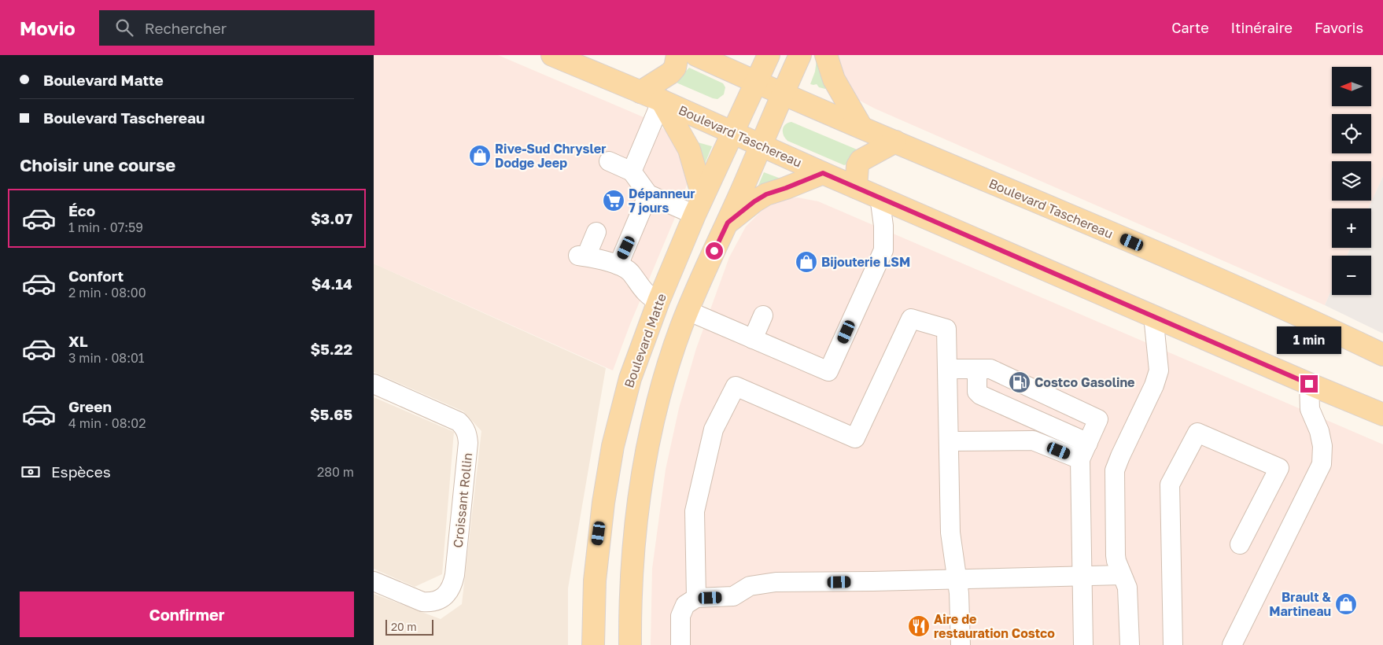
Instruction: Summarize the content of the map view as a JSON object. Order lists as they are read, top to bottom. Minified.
{"streets":{"main road":["Boulevard Taschereau","Boulevard Matte"],"street":["Croissant Rollin"]},"crossings":[["Boulevard Taschereau","Boulevard Matte"]],"places":{"shop":["Rive-Sud Chrysler Dodge Jeep","Bijouterie LSM","Brault & Martineau"],"supermarket":["Dépanneur 7 jours"],"fuel station":["Costco Gasoline"],"restaurant":["Aire de restauration Costco"]},"scale_bar":"20 m","north":"left","page":{"header":"Movio","search":"Rechercher","nav":["Carte","Itinéraire","Favoris"],"banner":["Boulevard Matte","Boulevard Taschereau"],"map_buttons":["+","−"],"heading":"Choisir une course","list":[{"name":"Éco","note":"1 min · 07:59","value":"$3.07"},{"name":"Confort","note":"2 min · 08:00","value":"$4.14"},{"name":"XL","note":"3 min · 08:01","value":"$5.22"},{"name":"Green","note":"4 min · 08:02","value":"$5.65"}],"bubble":"1 min","pay":["Espèces","280 m"],"buttons":"Confirmer","scale":"20 m"}}
